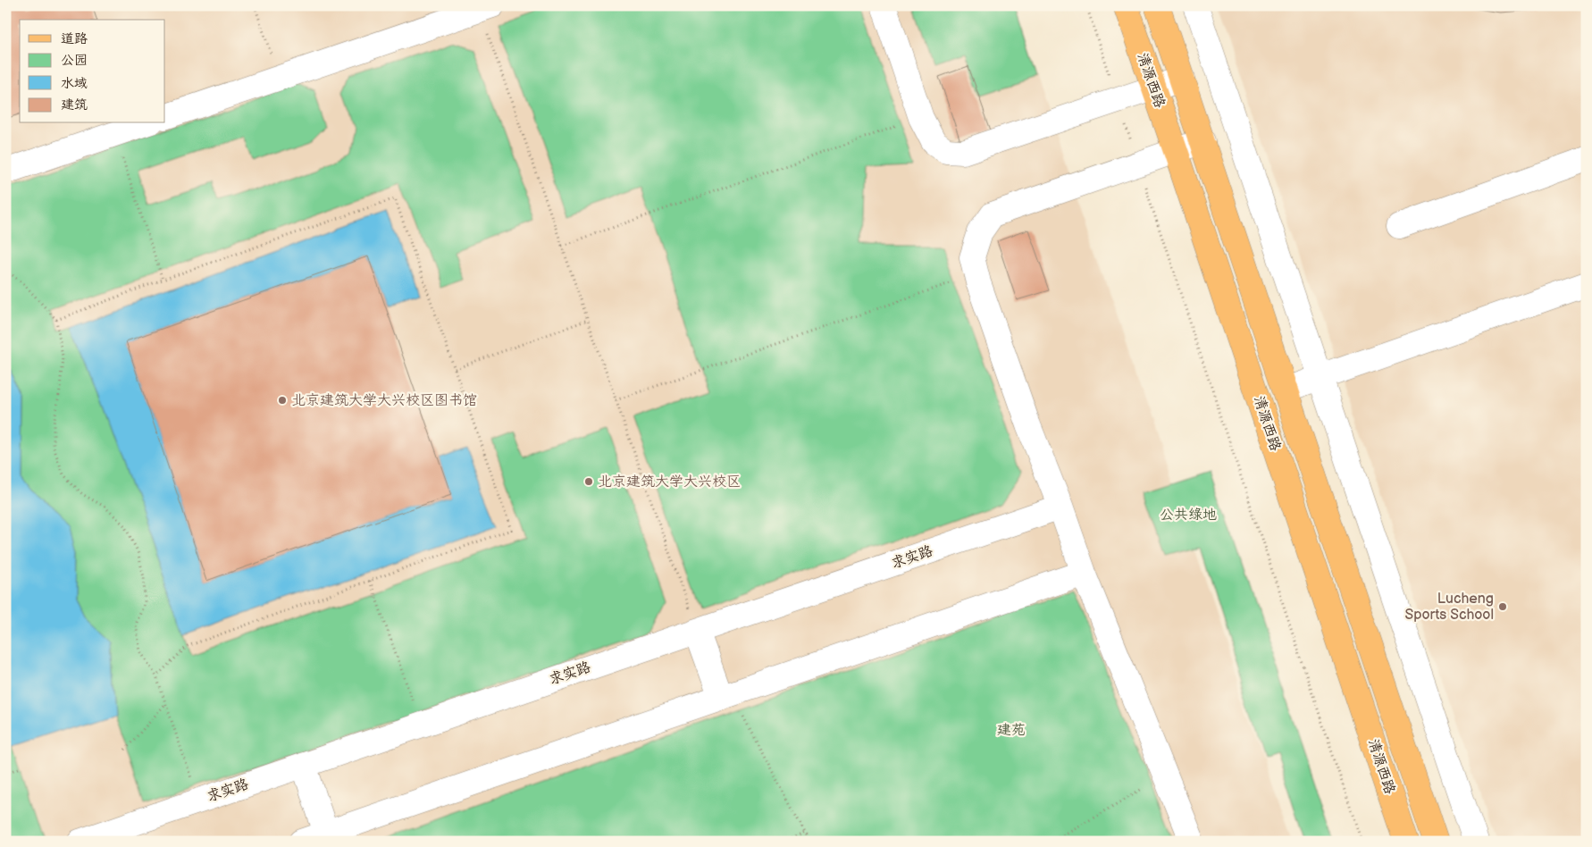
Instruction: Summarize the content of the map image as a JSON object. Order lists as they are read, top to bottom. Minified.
{"streets":{"main road":["清源西路"],"street":["求实路"]},"parks":["公共绿地","建苑"],"places":["北京建筑大学大兴校区图书馆","北京建筑大学大兴校区","Lucheng Sports School"],"legend":["道路","公园","水域","建筑"]}
